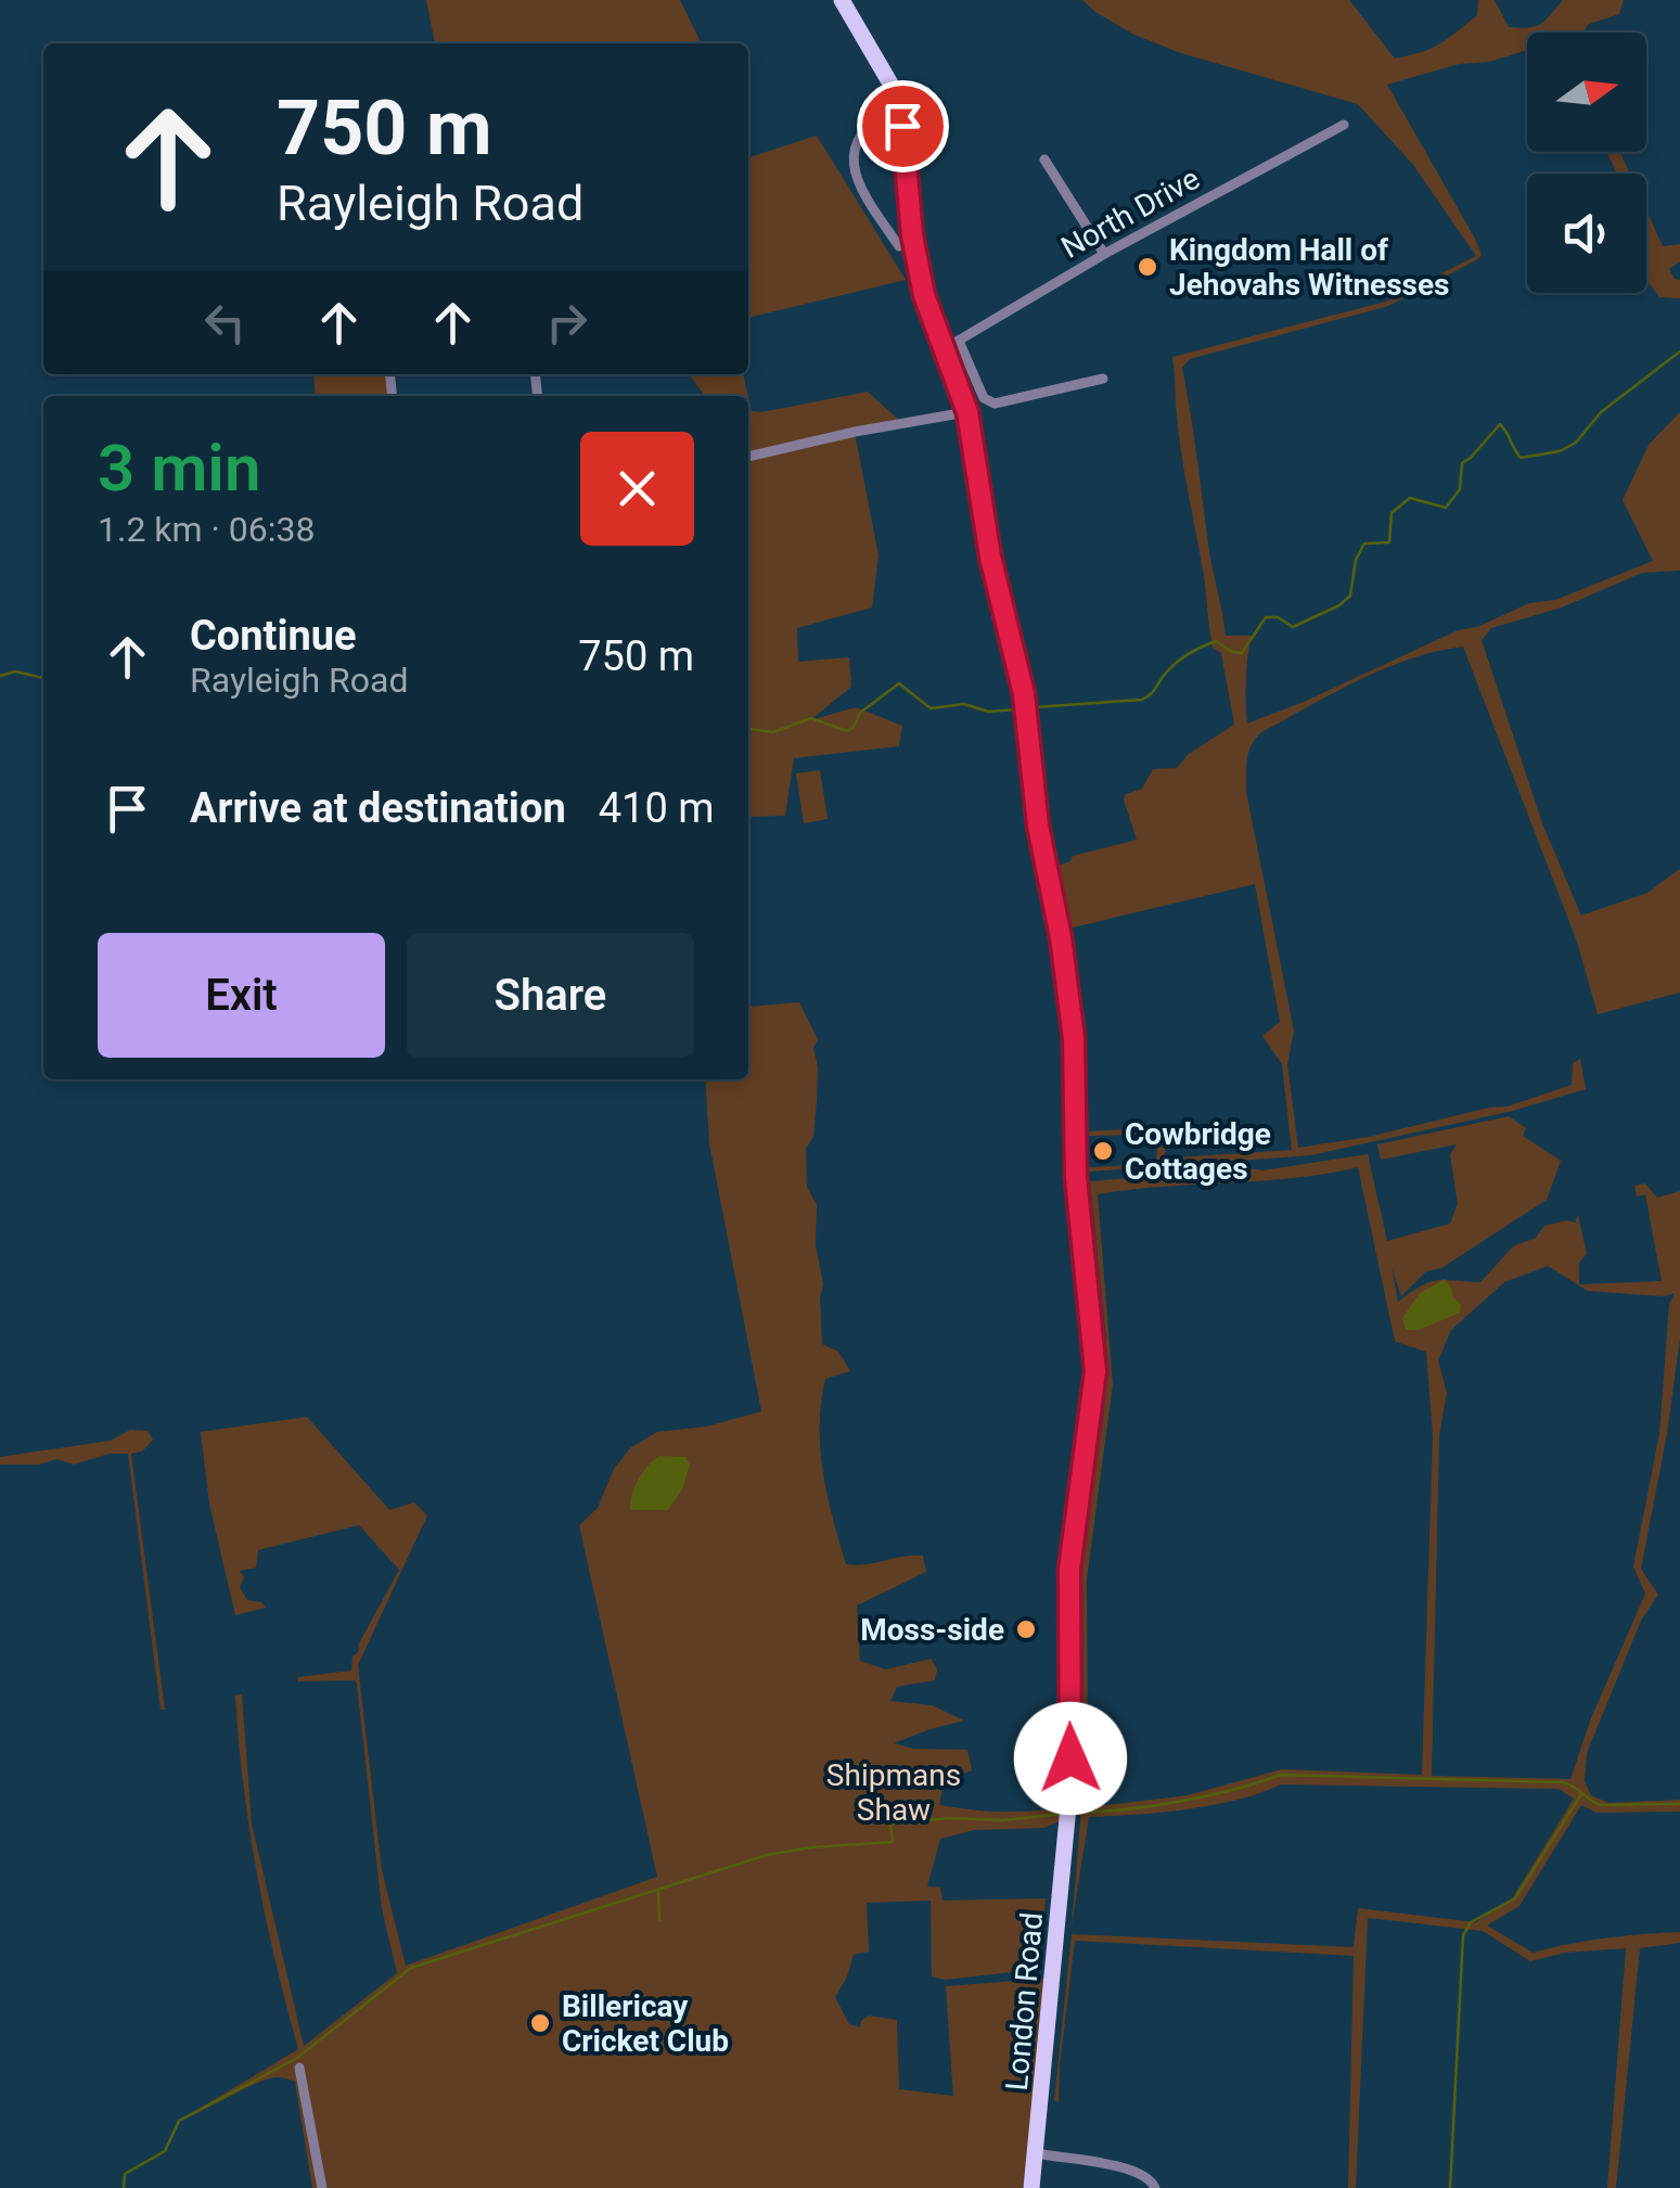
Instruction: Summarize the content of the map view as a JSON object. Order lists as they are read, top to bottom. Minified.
{"streets":{"main road":["London Road"],"street":["North Drive"]},"crossings":[["North Drive","London Road"]],"parks":["Shipmans Shaw"],"places":["Kingdom Hall of Jehovahs Witnesses","Cowbridge Cottages","Moss-side","Billericay Cricket Club"],"north":"right","page":{"turn":["750 m","Rayleigh Road"],"heading":["3 min","1.2 km · 06:38"],"list":[{"name":"Continue","note":"Rayleigh Road","value":"750 m"},{"name":"Arrive at destination","value":"410 m"}],"buttons":["Exit","Share"]}}
